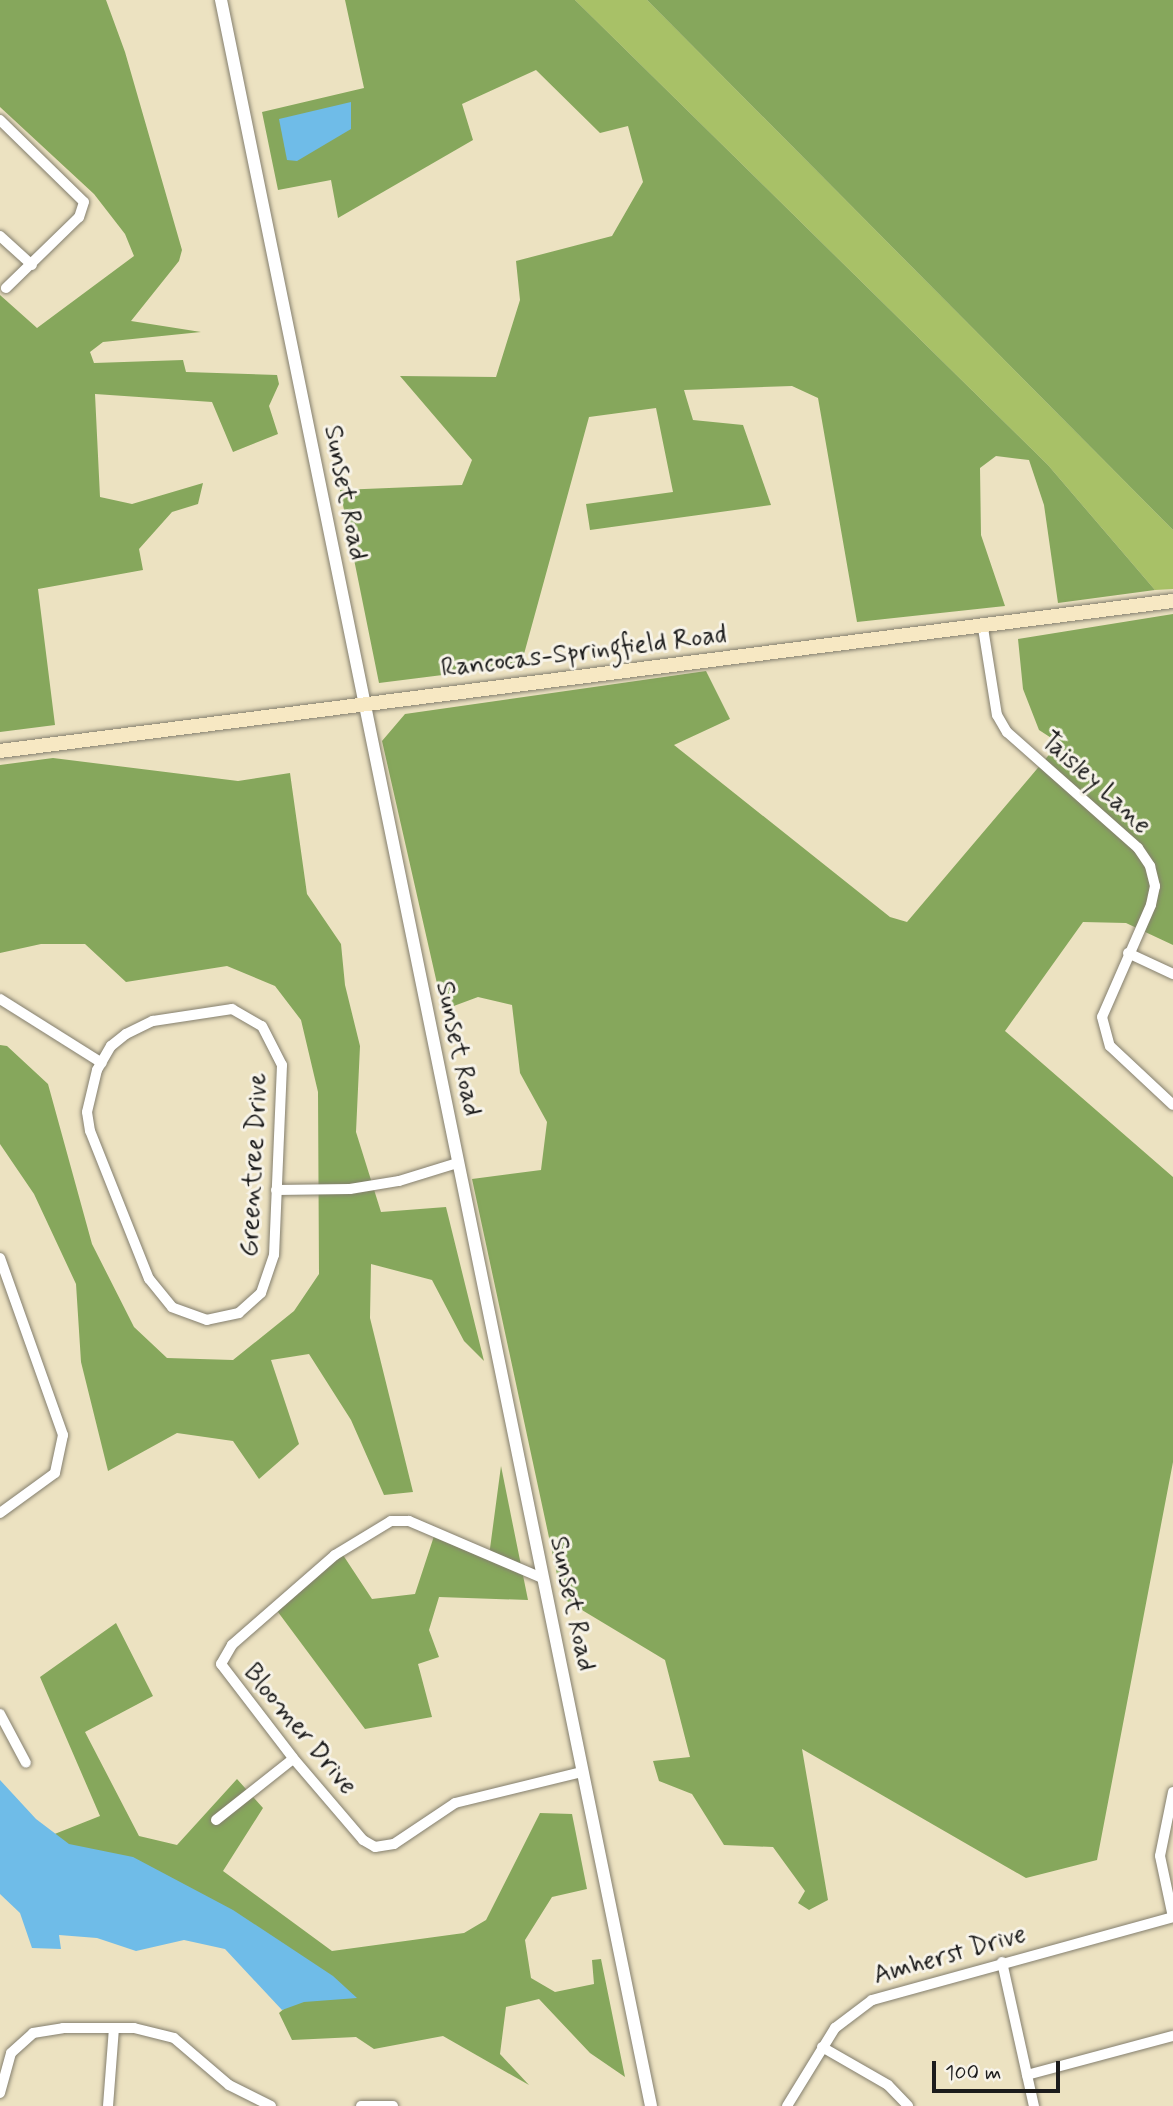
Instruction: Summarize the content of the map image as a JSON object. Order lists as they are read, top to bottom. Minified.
{"streets":{"main road":["Rancocas-Springfield Road"],"street":["Sunset Road","Taisley Lane","Greentree Drive","Bloomer Drive","Amherst Drive"]},"crossings":[["Sunset Road","Rancocas-Springfield Road"],["Sunset Road","Bloomer Drive"],["Rancocas-Springfield Road","Taisley Lane"]],"scale_bar":"100 m"}
